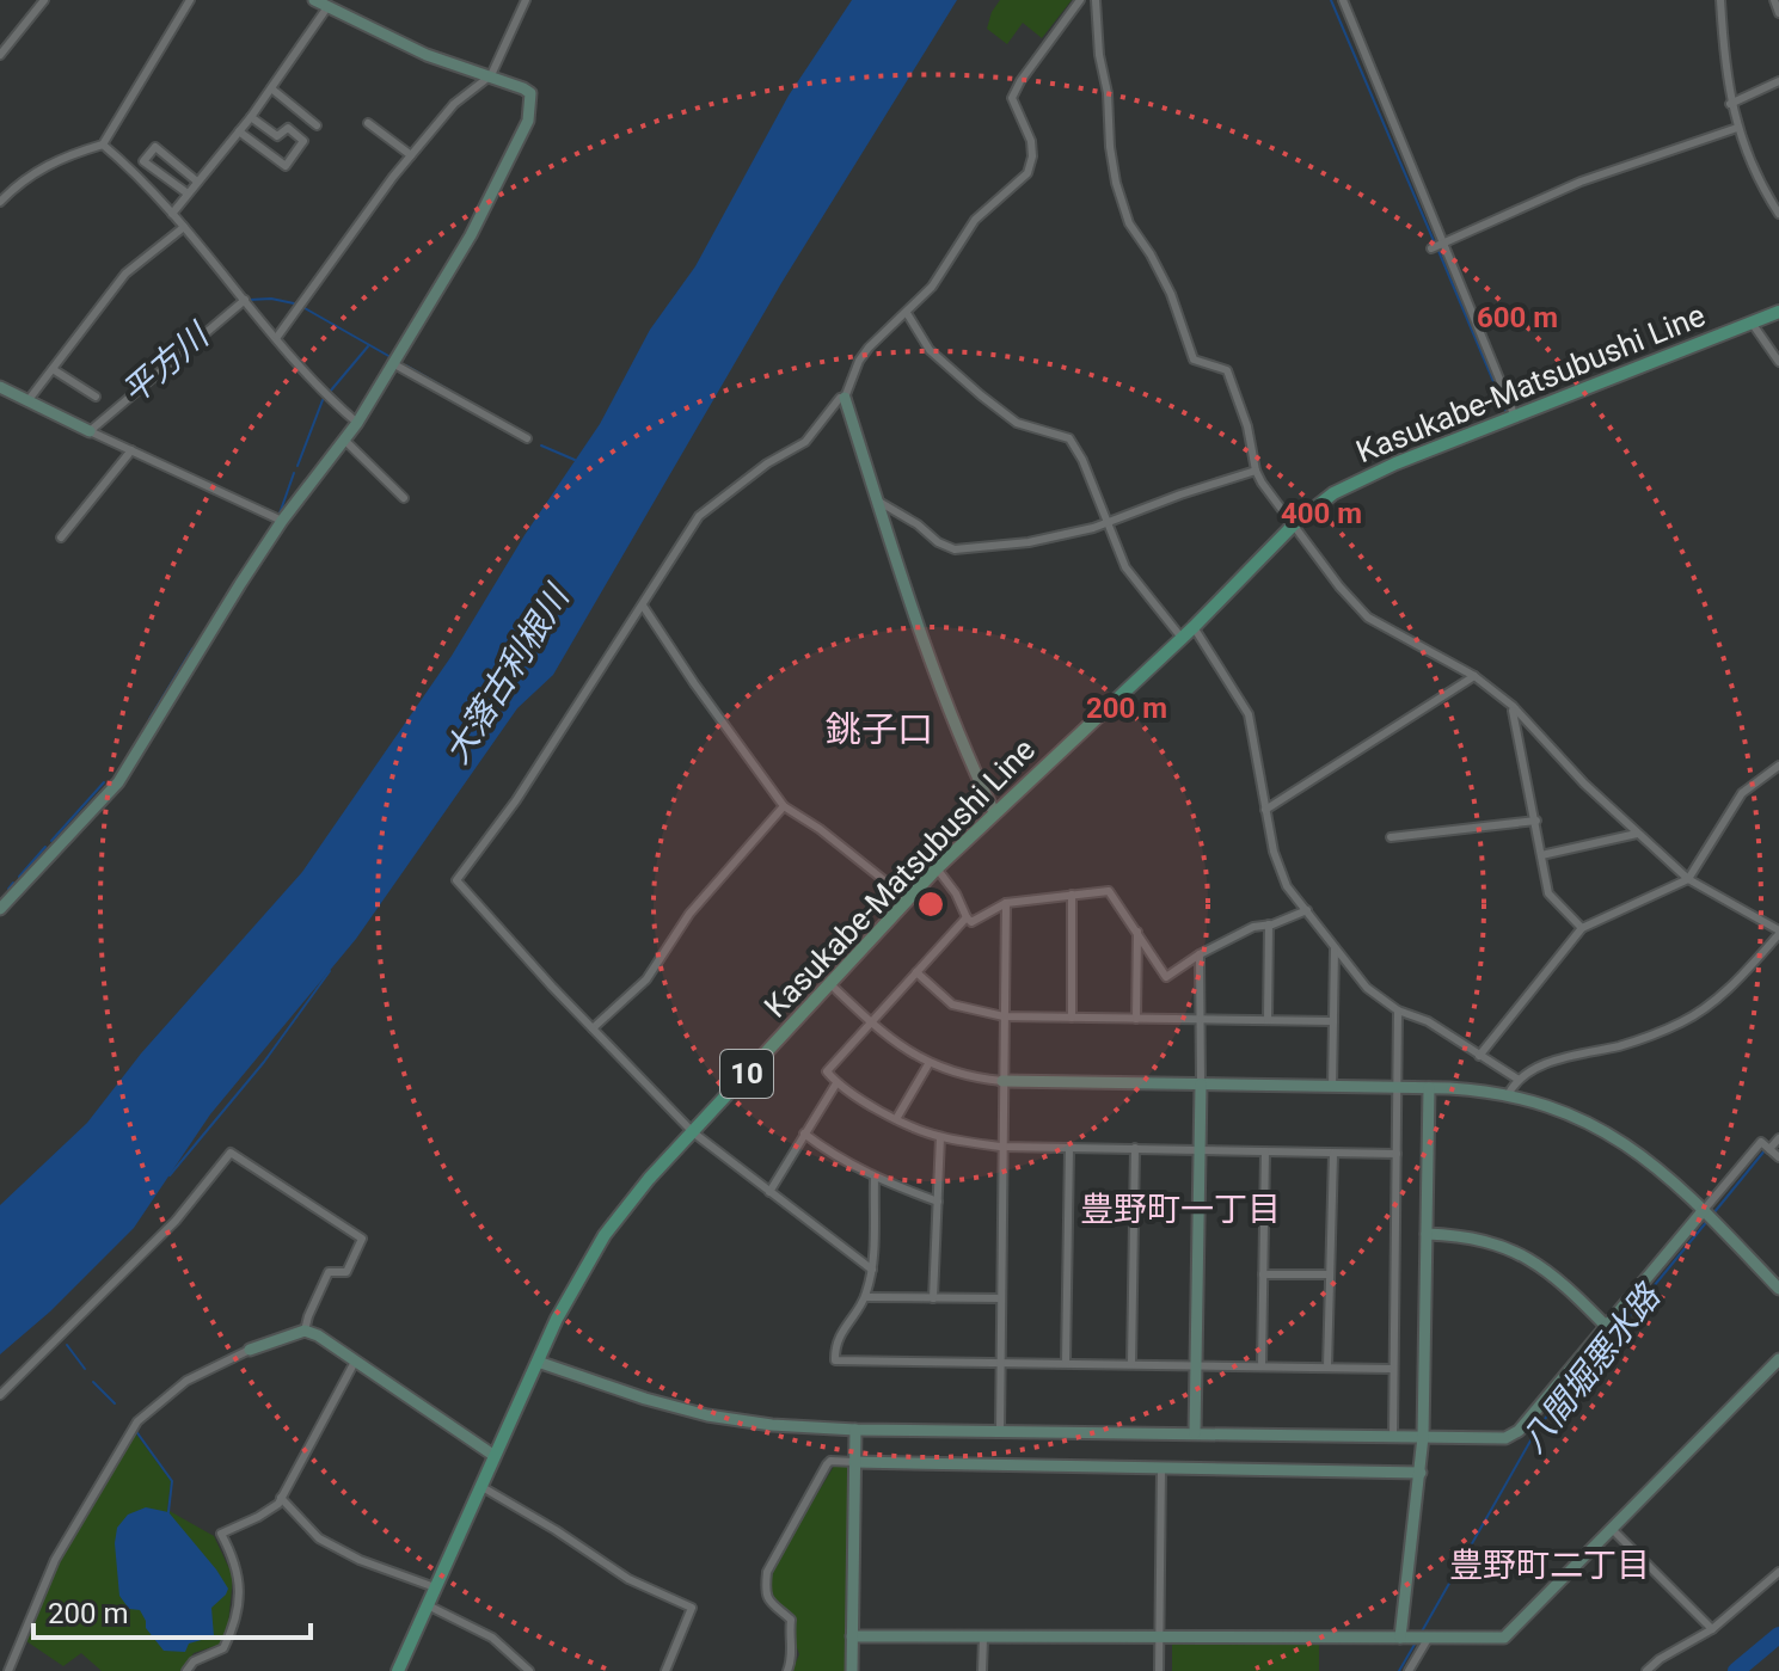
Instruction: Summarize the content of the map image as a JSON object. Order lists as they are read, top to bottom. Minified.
{"streets":{"main road":["Kasukabe-Matsubushi Line","10"]},"districts":["銚子口","豊野町一丁目","豊野町二丁目"],"water":["平方川","大落古利根川","八間堀悪水路"],"scale_bar":"200 m","rings":["600 m","400 m","200 m"]}
